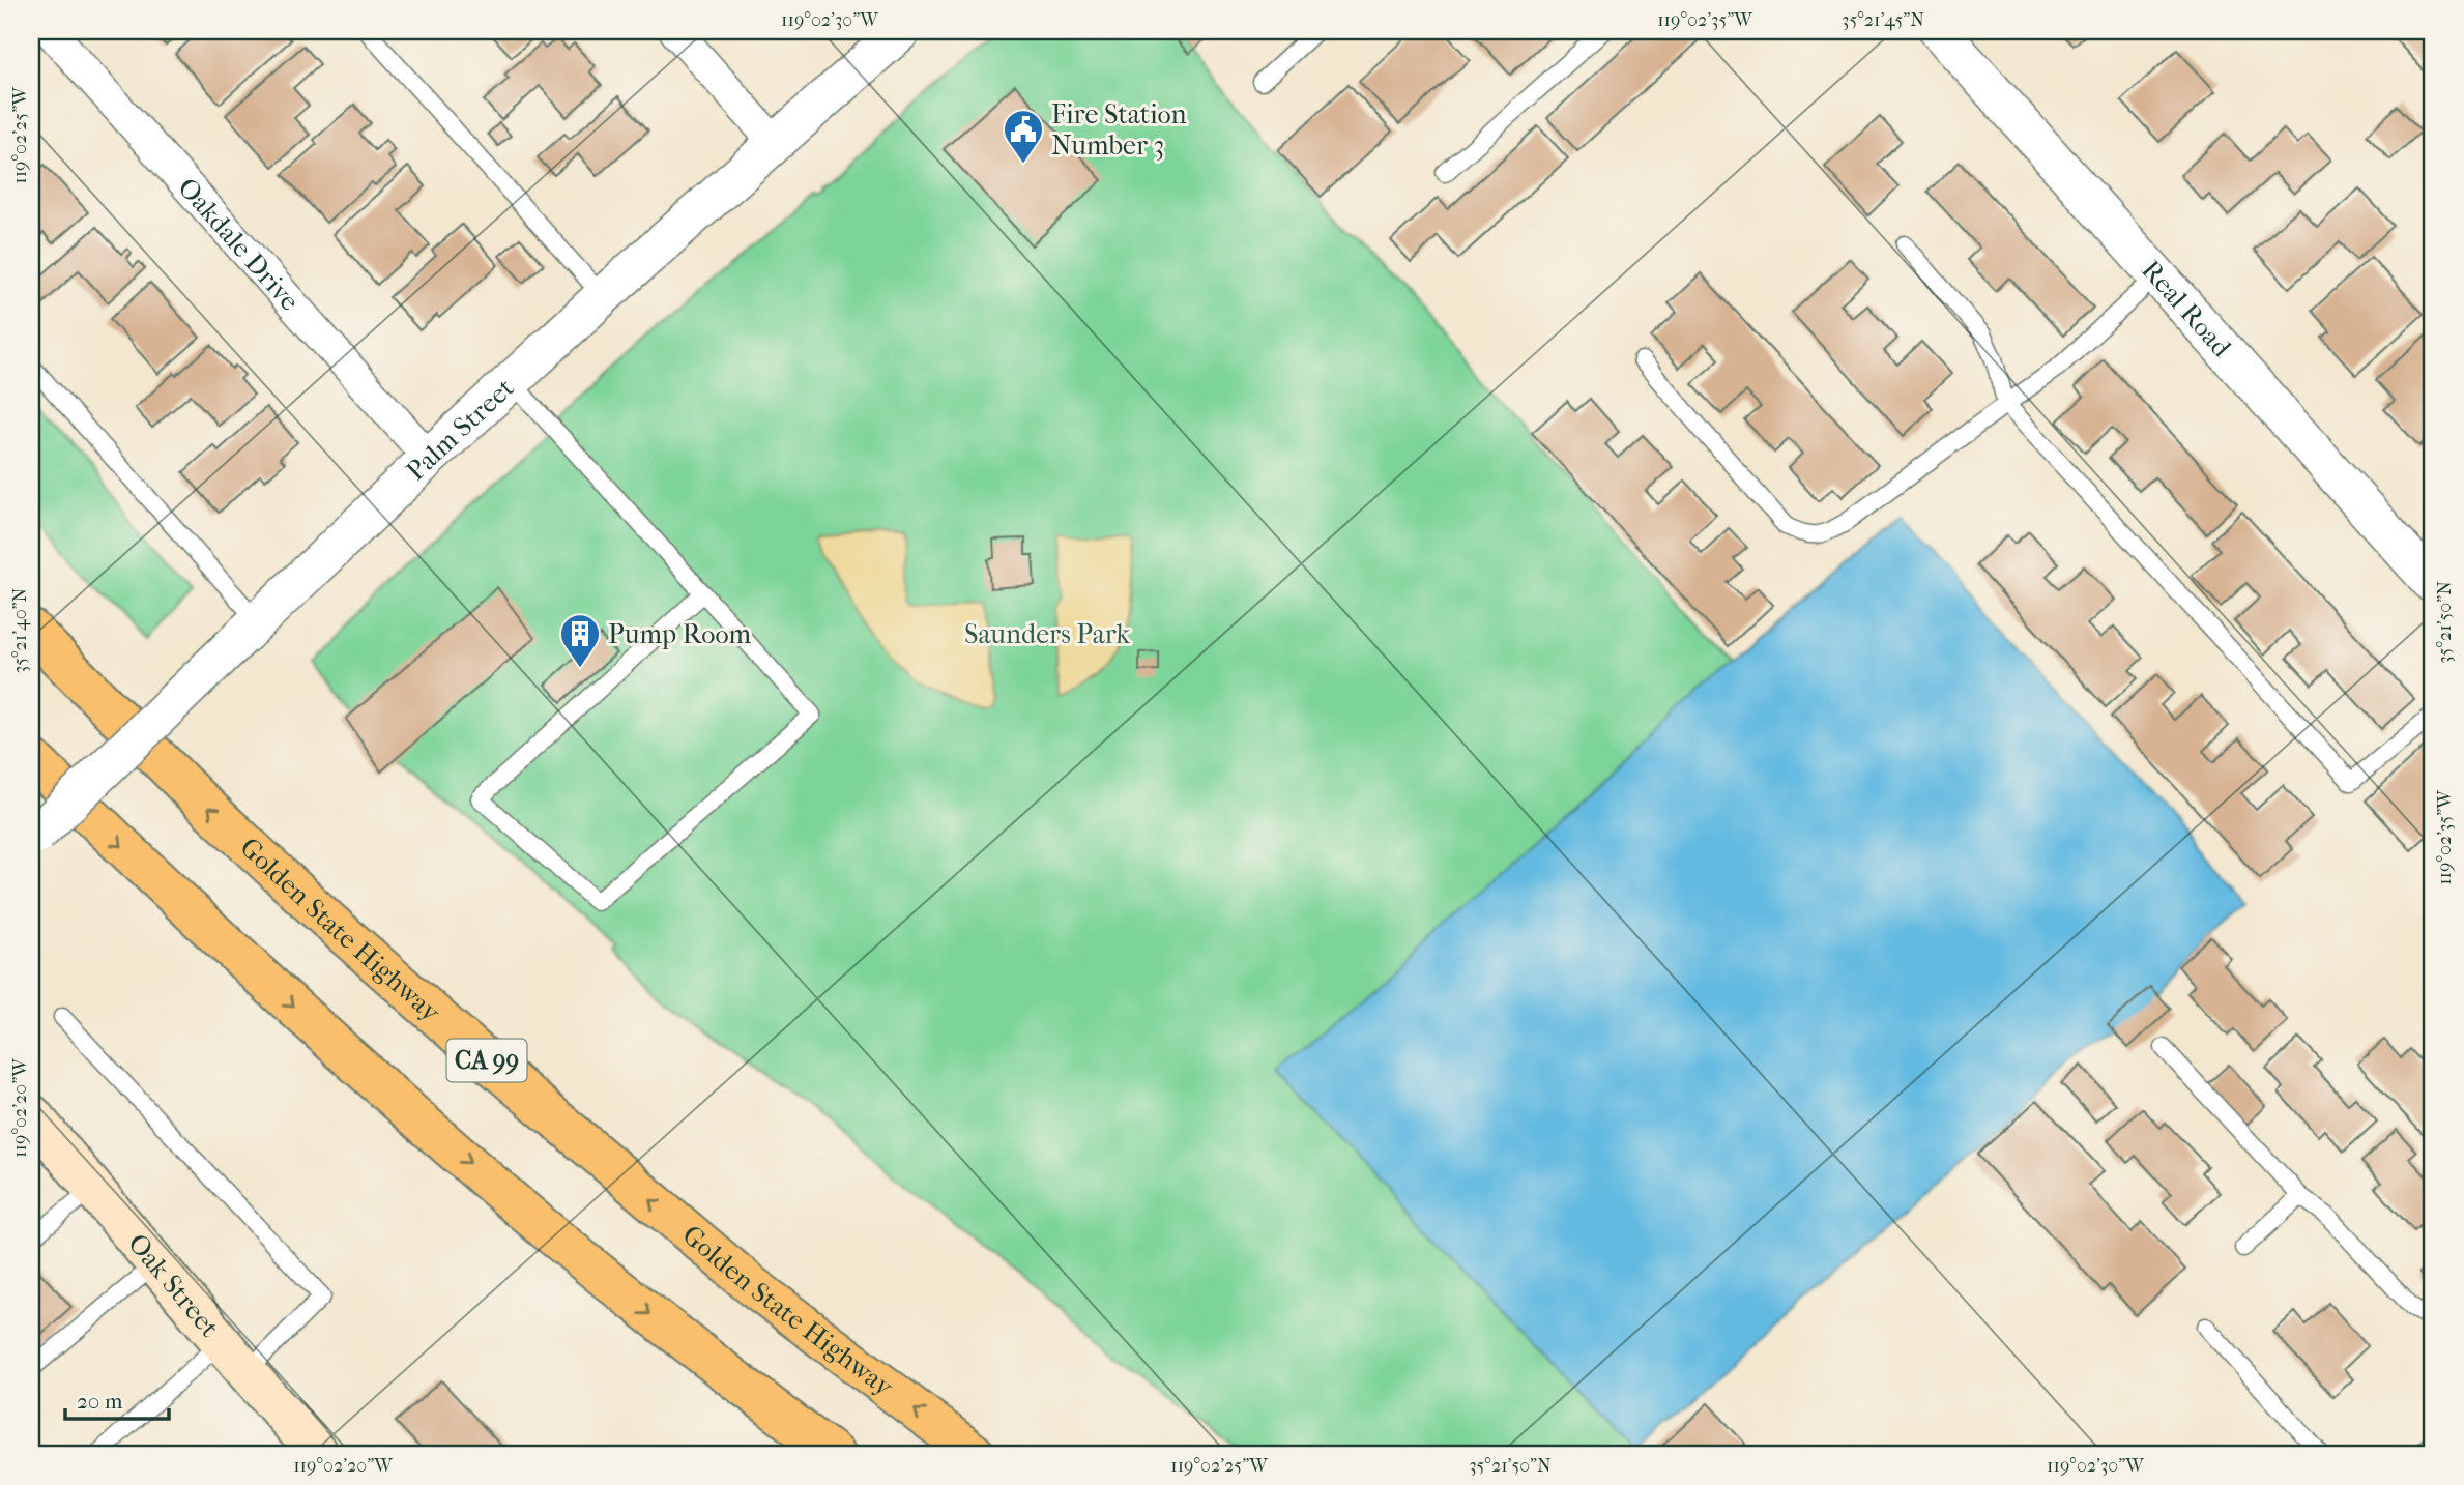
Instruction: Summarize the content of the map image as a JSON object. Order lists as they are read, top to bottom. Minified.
{"streets":{"highway":["Golden State Highway","CA 99"],"main road":["Oak Street"],"street":["Oakdale Drive","Real Road","Palm Street"]},"crossings":[["Oakdale Drive","Palm Street"]],"parks":["Saunders Park"],"places":{"public building":["Fire Station Number 3"],"building":["Pump Room"]},"scale_bar":"20 m","coordinates":["119°02'30\"W","119°02'35\"W","35°21'45\"N","119°02'25\"W","35°21'50\"N","35°21'40\"N","119°02'20\"W"]}
